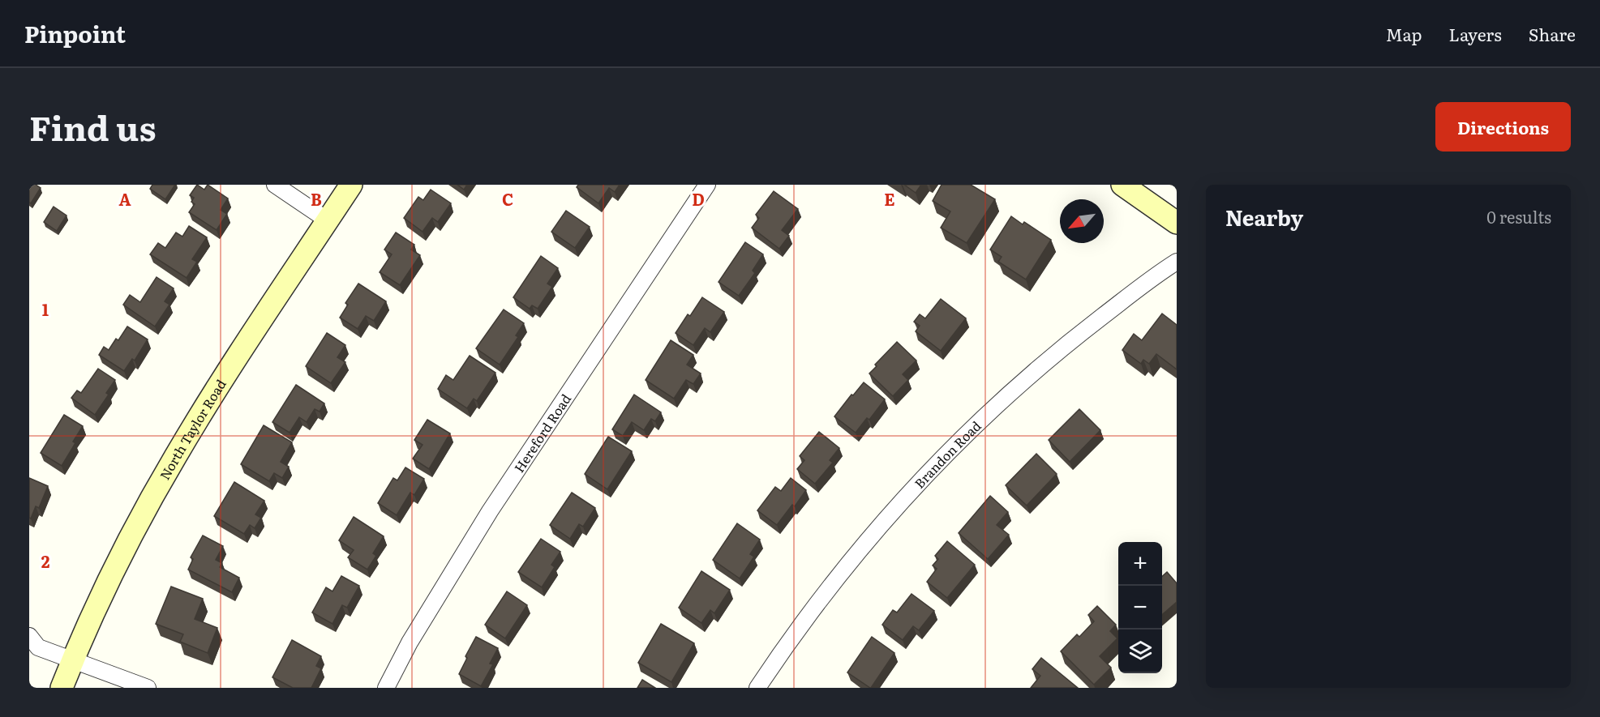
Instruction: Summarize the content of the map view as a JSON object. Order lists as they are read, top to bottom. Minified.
{"streets":{"street":["North Taylor Road","Hereford Road","Brandon Road"]},"north":"bottom left","page":{"header":"Pinpoint","nav":["Map","Layers","Share"],"title":"Find us","buttons":"Directions","heading":["Nearby","0 results"],"map_buttons":["+","−"]},"grid":{"columns":["A","B","C","D","E"],"rows":["1","2"]}}
